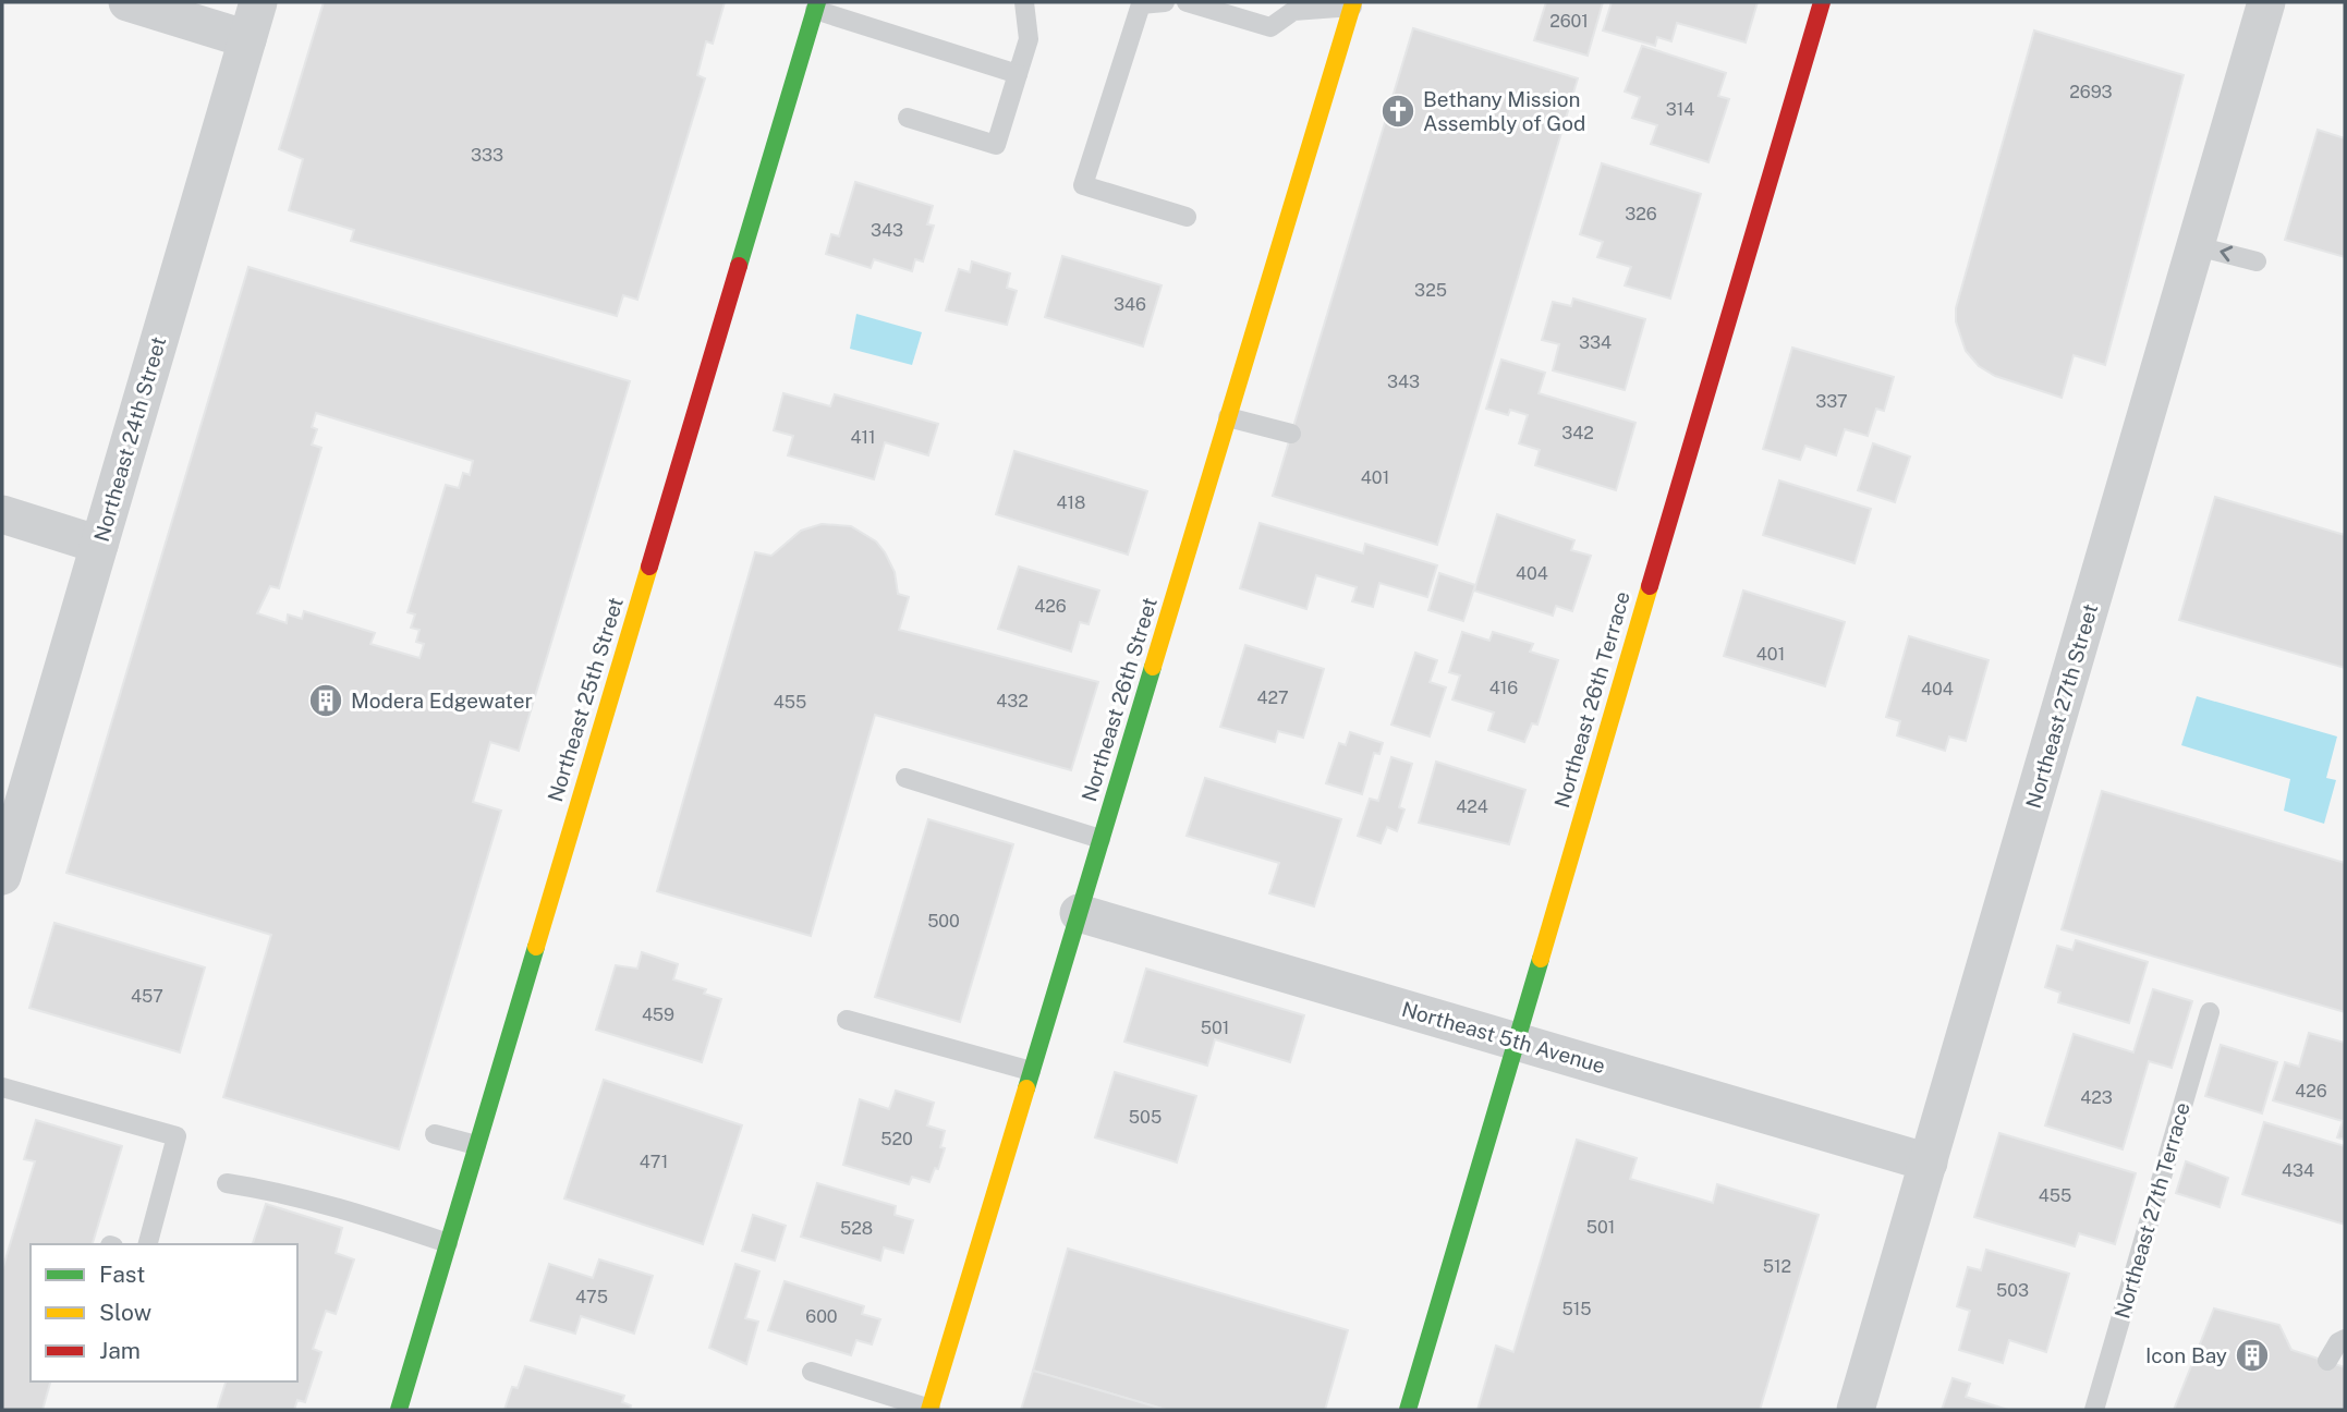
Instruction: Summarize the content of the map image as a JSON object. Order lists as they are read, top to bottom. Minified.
{"streets":{"street":["Northeast 24th Street","Northeast 25th Street","Northeast 26th Street","Northeast 26th Terrace","Northeast 27th Street","Northeast 5th Avenue"],"lane":["Northeast 27th Terrace"]},"crossings":[["Northeast 26th Street","Northeast 5th Avenue"],["Northeast 26th Terrace","Northeast 5th Avenue"],["Northeast 27th Street","Northeast 5th Avenue"]],"places":{"church":["Bethany Mission Assembly of God"],"building":["Modera Edgewater","Icon Bay"]},"house_numbers":["2601","2693","314","333","326","343","325","346","334","343","337","342","411","401","418","404","426","401","416","404","427","432","455","424","500","457","459","501","426","423","505","520","471","434","455","501","528","512","503","475","515","600"],"legend":["Fast","Slow","Jam"]}
